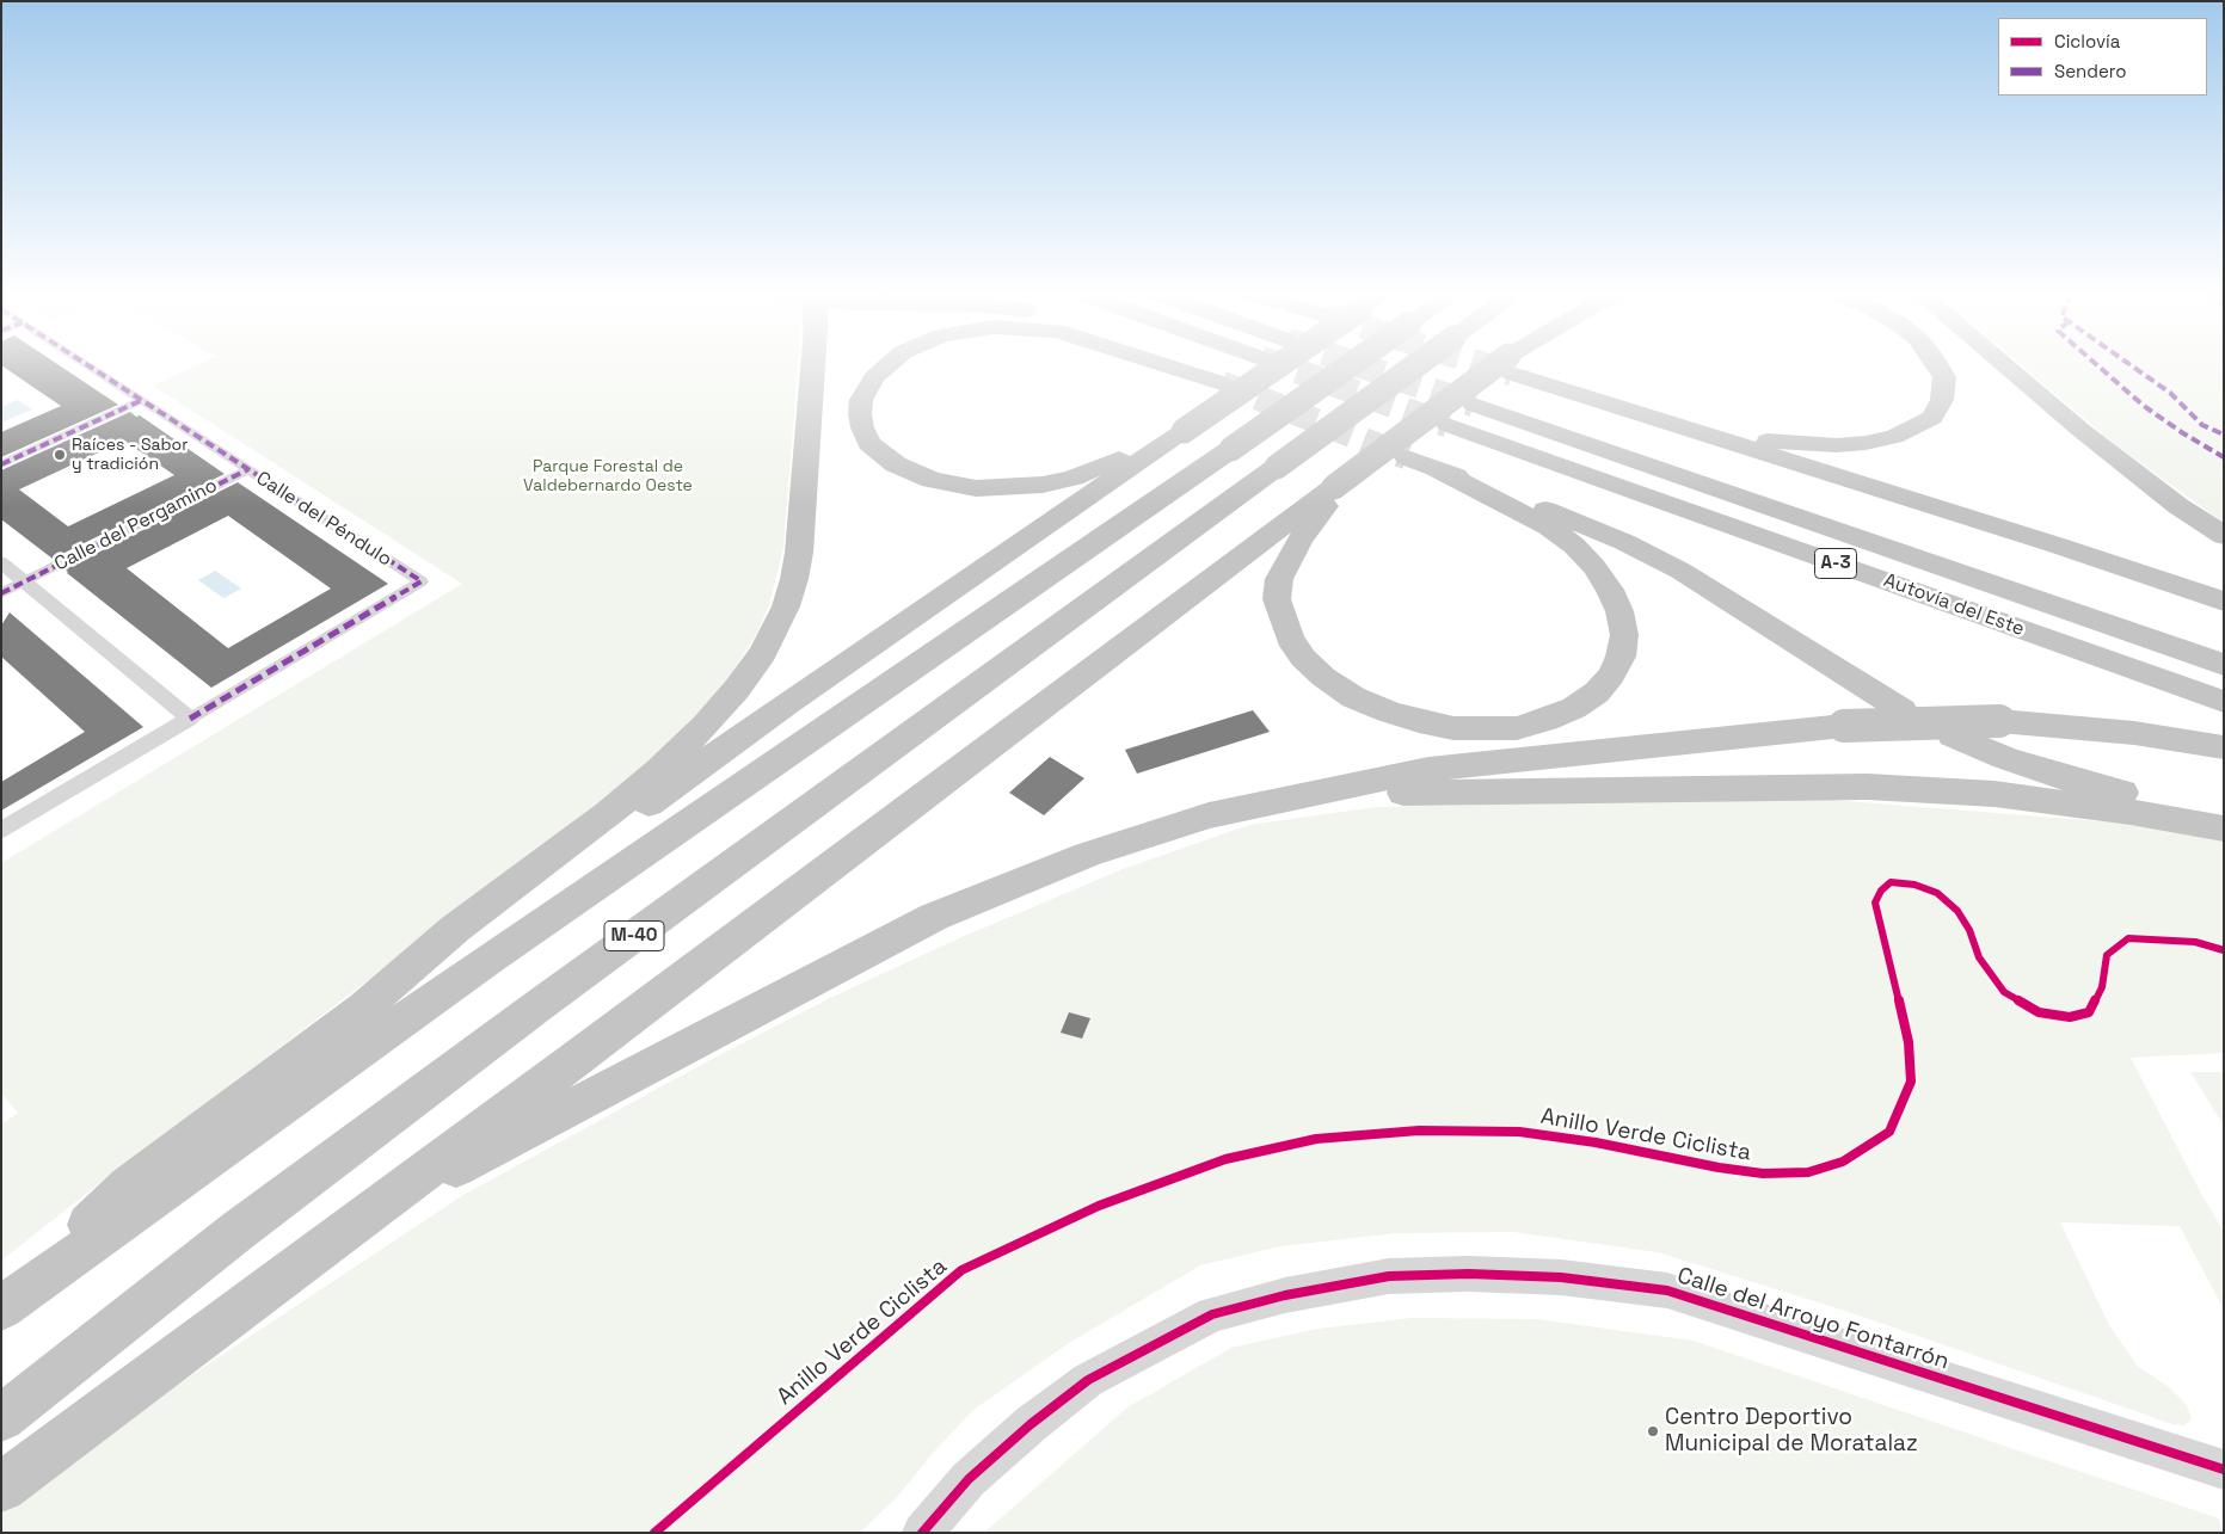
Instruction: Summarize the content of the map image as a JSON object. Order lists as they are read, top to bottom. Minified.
{"streets":{"highway":["A-3","Autovía del Este","M-40"],"street":["Calle del Péndulo","Calle del Pergamino","Calle del Arroyo Fontarrón"],"cycle path":["Anillo Verde Ciclista"]},"crossings":[["Calle del Péndulo","Calle del Pergamino"]],"parks":["Parque Forestal de Valdebernardo Oeste"],"places":["Raíces - Sabor y tradición","Centro Deportivo Municipal de Moratalaz"],"legend":["Ciclovía","Sendero"]}
